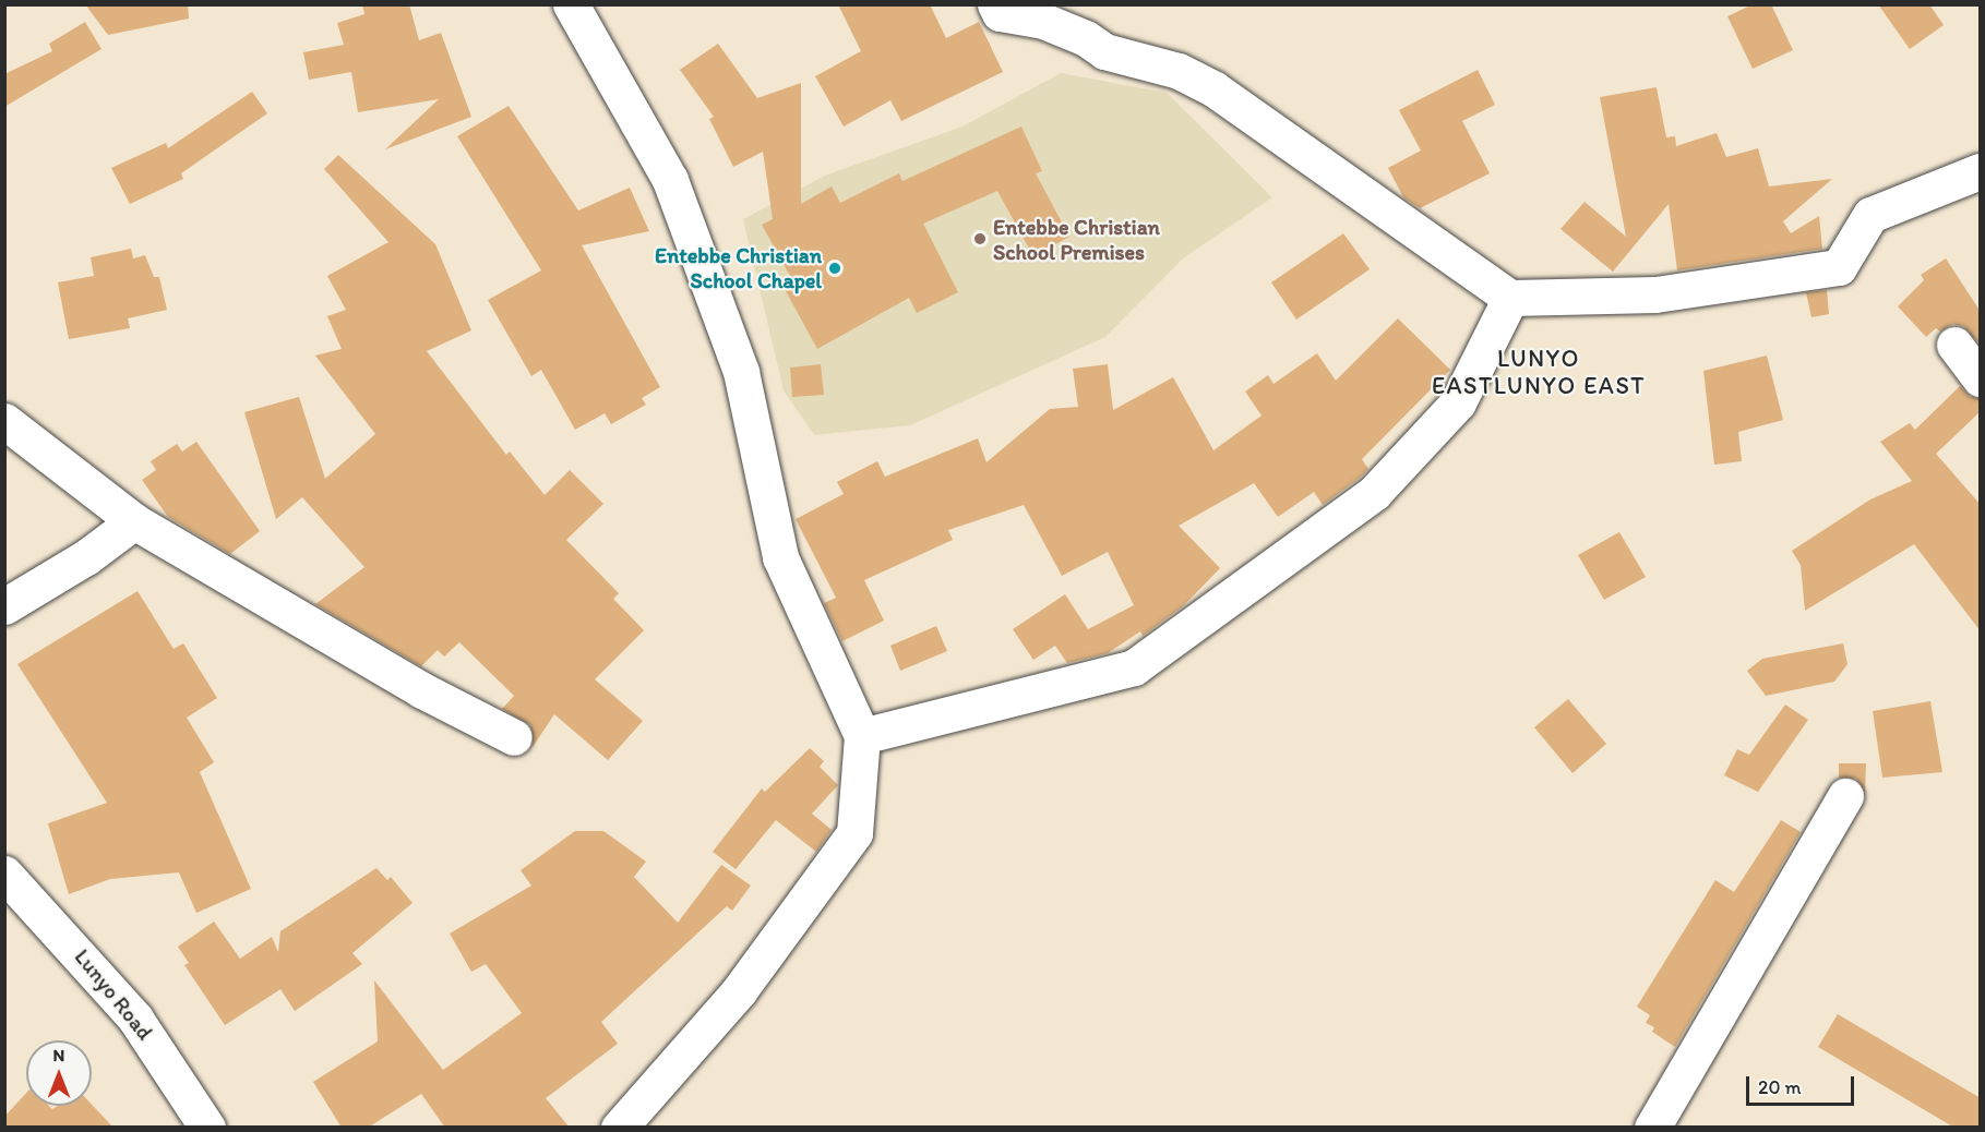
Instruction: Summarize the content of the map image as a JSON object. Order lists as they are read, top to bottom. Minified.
{"streets":{"street":["Lunyo Road"]},"districts":["LUNYO EASTLUNYO EAST"],"places":["Entebbe Christian School Premises","Entebbe Christian School Chapel"],"scale_bar":"20 m","north":"top"}
